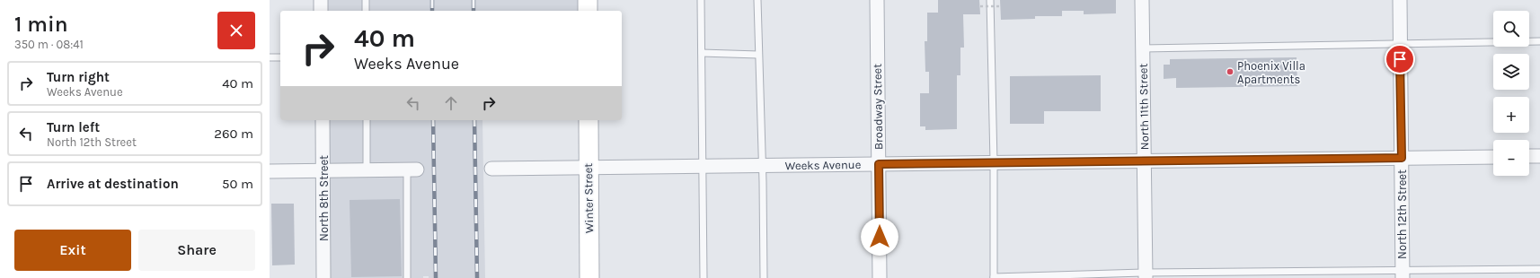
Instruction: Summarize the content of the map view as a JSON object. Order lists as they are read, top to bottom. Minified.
{"streets":{"street":["Broadway Street","North 11th Street","Weeks Avenue","North 8th Street","Winter Street","North 12th Street"]},"crossings":[["Broadway Street","Weeks Avenue"],["North 11th Street","Weeks Avenue"],["Weeks Avenue","Winter Street"],["Weeks Avenue","North 12th Street"]],"places":["Phoenix Villa Apartments"],"page":{"heading":["1 min","350 m · 08:41"],"map_buttons":["+","−"],"turn":["40 m","Weeks Avenue"],"list":[{"name":"Turn right","note":"Weeks Avenue","value":"40 m"},{"name":"Turn left","note":"North 12th Street","value":"260 m"},{"name":"Arrive at destination","value":"50 m"}],"buttons":["Exit","Share"]}}
